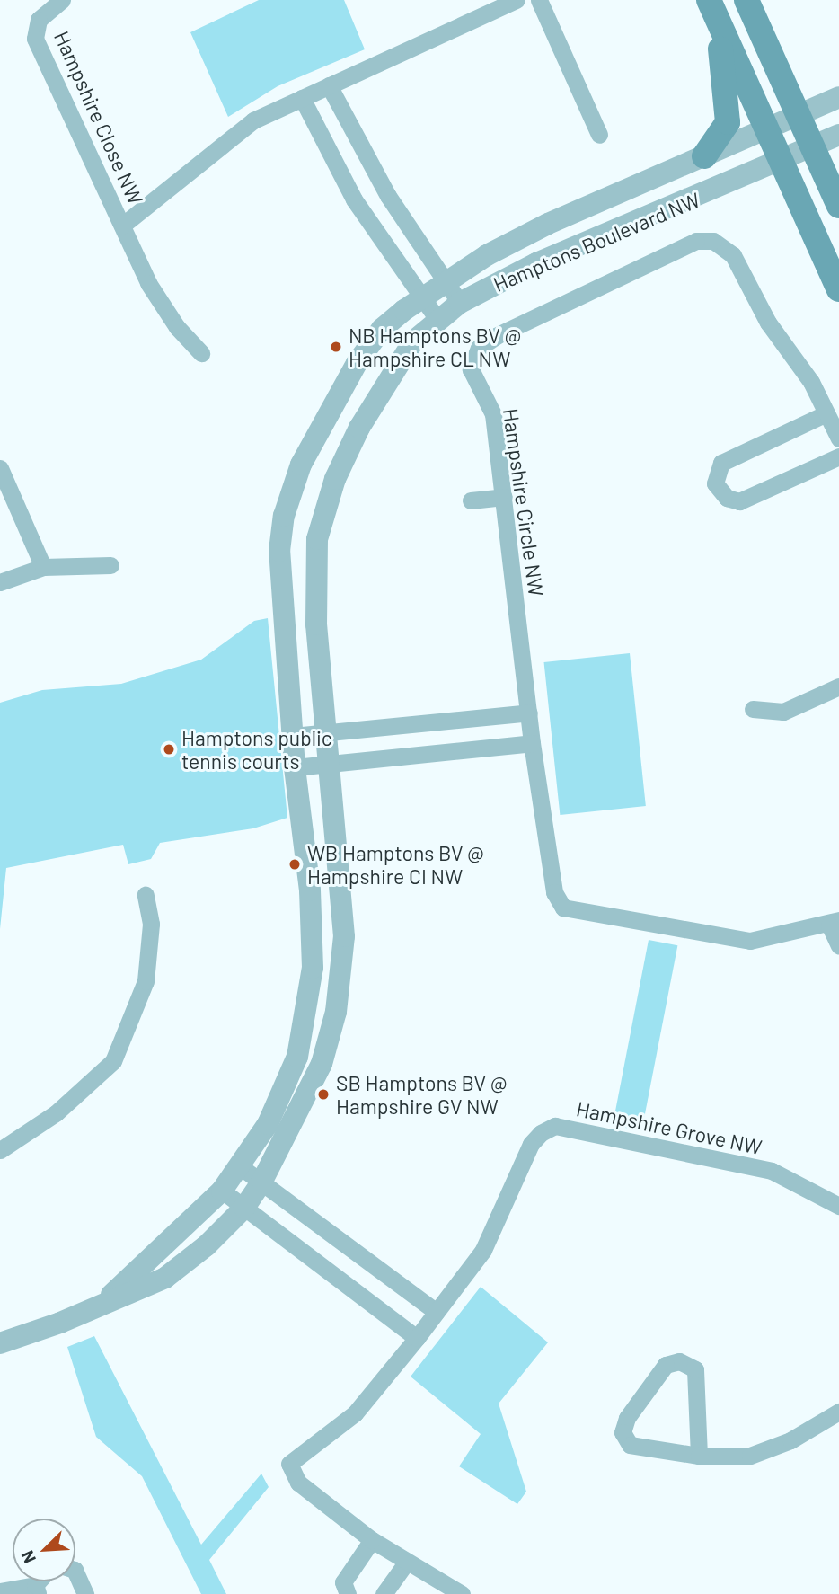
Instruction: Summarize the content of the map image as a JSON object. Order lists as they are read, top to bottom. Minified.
{"streets":{"street":["Hampshire Close NW","Hamptons Boulevard NW","Hampshire Circle NW","Hampshire Grove NW"]},"places":["NB Hamptons BV @ Hampshire CL NW","Hamptons public tennis courts","WB Hamptons BV @ Hampshire CI NW","SB Hamptons BV @ Hampshire GV NW"],"north":"bottom left"}
